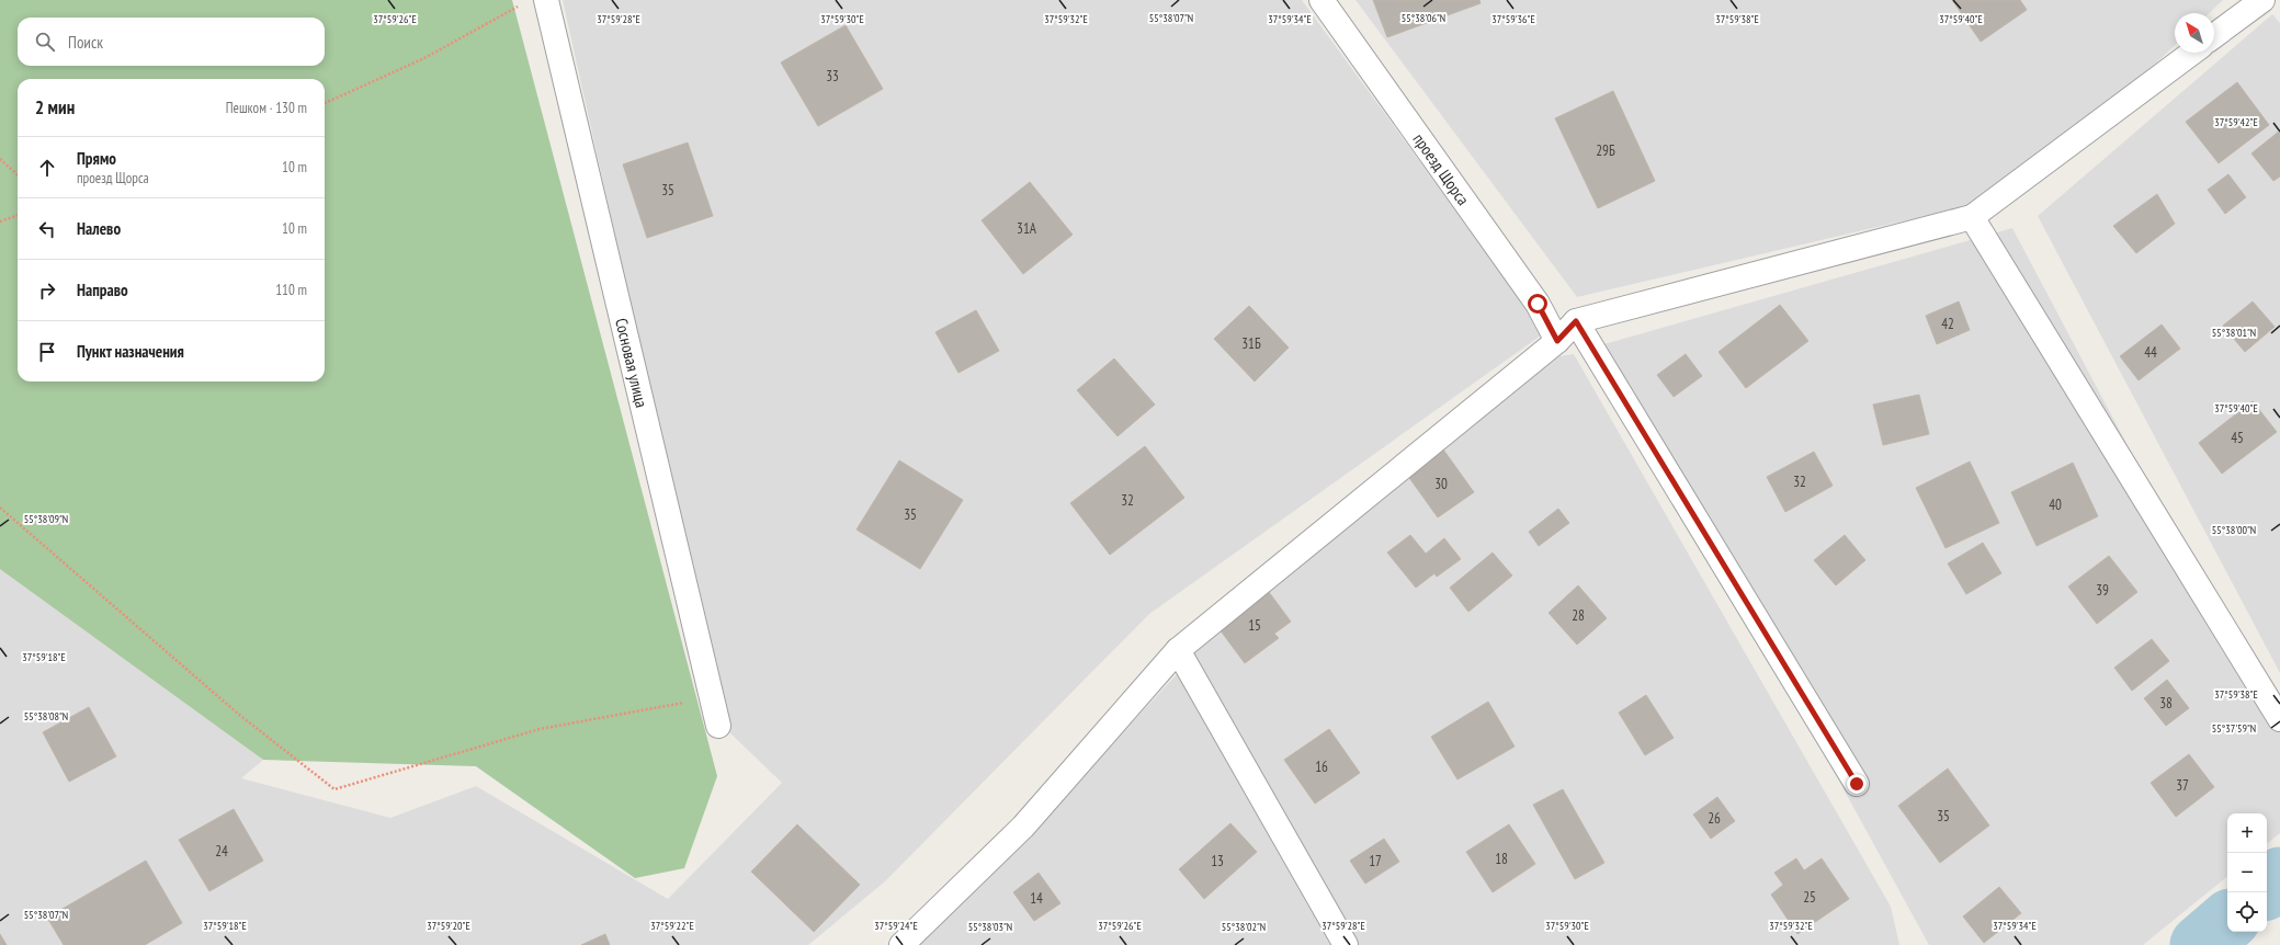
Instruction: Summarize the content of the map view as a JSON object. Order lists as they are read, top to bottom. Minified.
{"streets":{"street":["проезд Щорса","Сосновая улица"]},"house_numbers":["33","29Б","35","31А","42","31Б","44","45","32","30","32","40","35","39","28","15","38","16","37","35","26","24","18","13","17","25","14"],"north":"top left","page":{"search":"Поиск","heading":["2 мин","Пешком · 130 m"],"list":[["Прямо","проезд Щорса","10 m"],["Налево","10 m"],["Направо","110 m"],"Пункт назначения"],"map_buttons":["+","−"]},"coordinates":["55°38'07\"N","55°38'06\"N","37°59'26\"E","37°59'28\"E","37°59'30\"E","37°59'32\"E","37°59'34\"E","37°59'36\"E","37°59'38\"E","37°59'40\"E","37°59'42\"E","55°38'01\"N","55°38'09\"N","55°38'00\"N","37°59'18\"E","55°38'08\"N","55°37'59\"N","37°59'20\"E","37°59'22\"E","37°59'24\"E","55°38'03\"N","55°38'02\"N"]}
